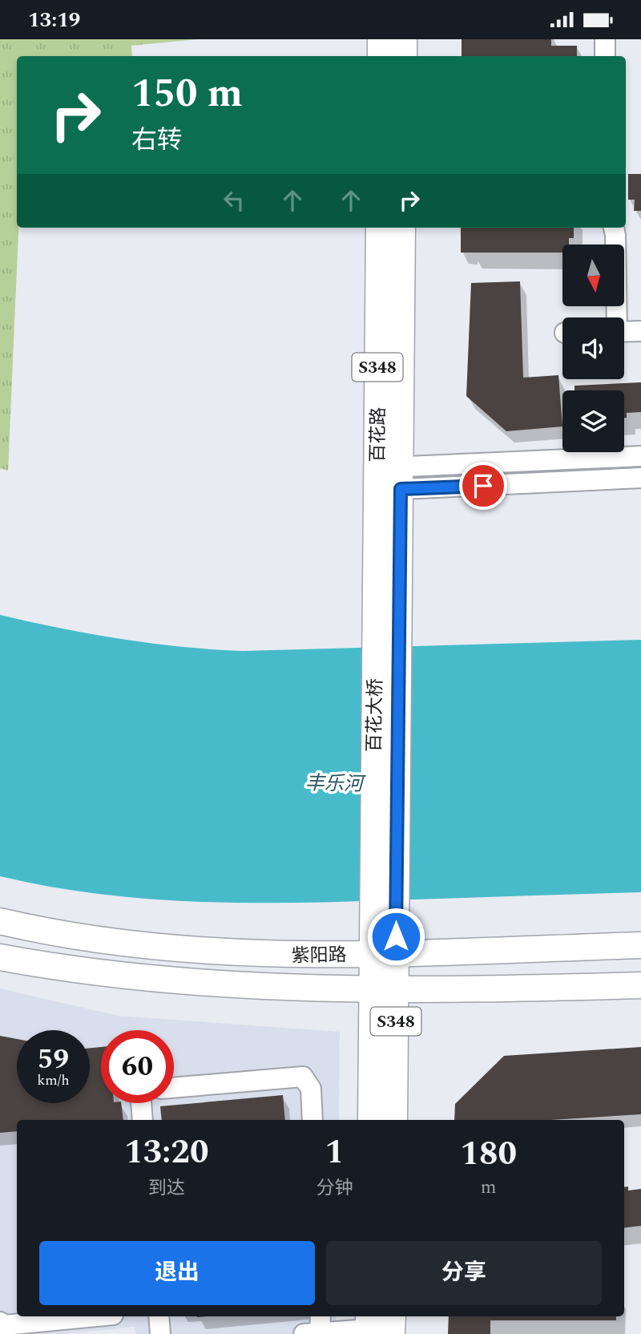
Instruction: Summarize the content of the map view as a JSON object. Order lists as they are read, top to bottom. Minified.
{"streets":{"main road":["S348","百花路","百花大桥","紫阳路"]},"crossings":[["S348","百花大桥"],["S348","紫阳路"],["百花路","百花大桥"],["百花大桥","紫阳路"]],"water":["丰乐河"],"north":"bottom","page":{"status":"13:19","turn":["150 m","右转"],"speed":"59 km/h","limit":"60","eta":["13:20","到达","1","分钟","180","m"],"buttons":["退出","分享"]}}
